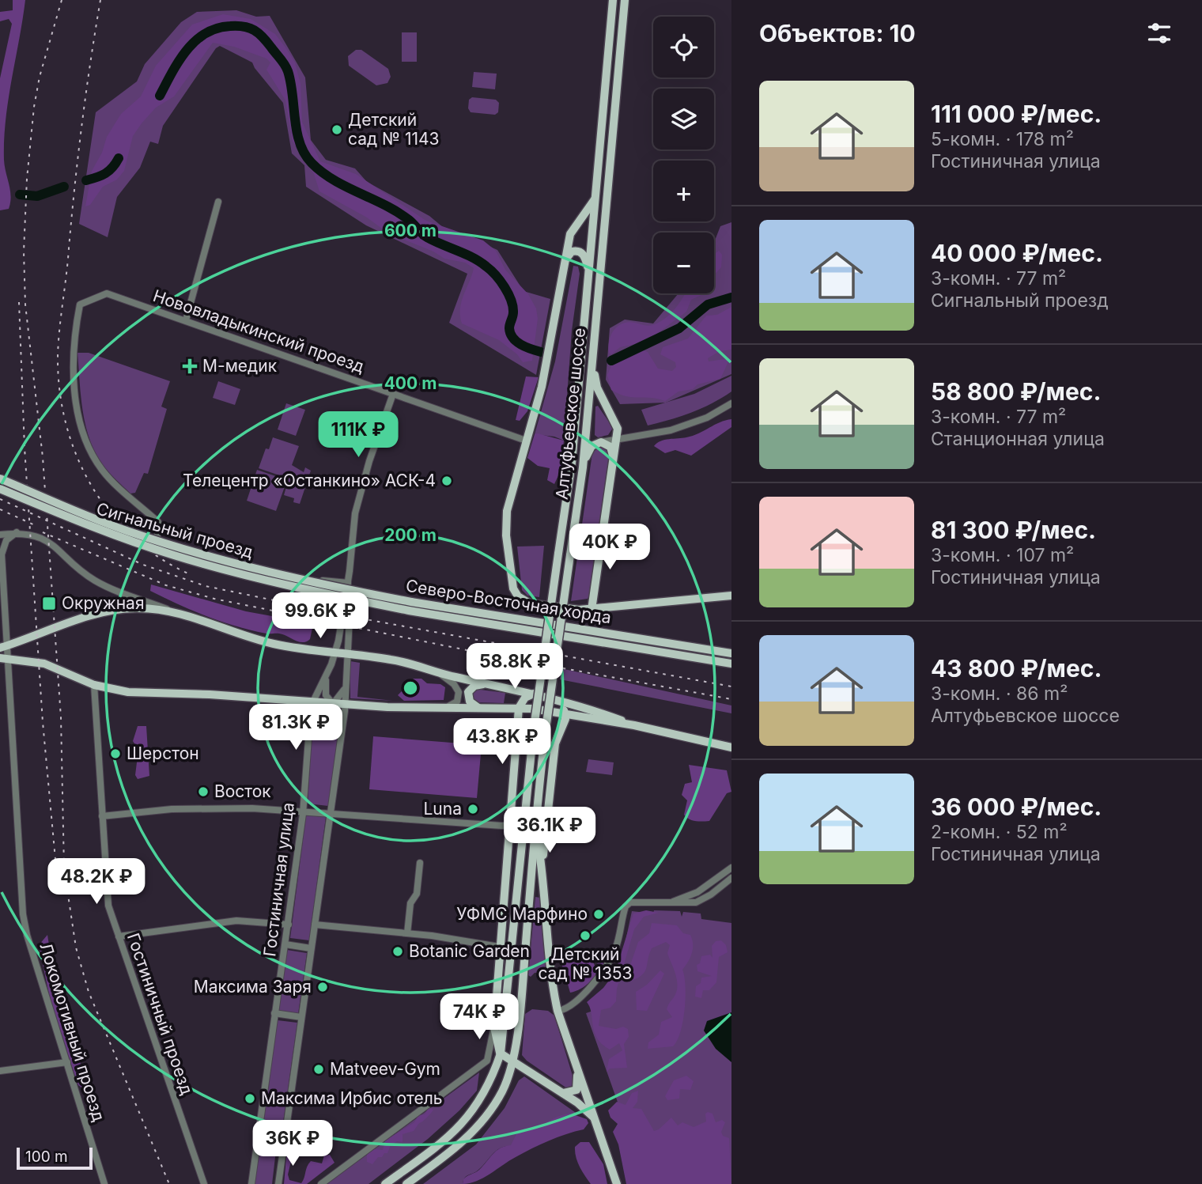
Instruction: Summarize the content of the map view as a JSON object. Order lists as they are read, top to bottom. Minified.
{"streets":{"main road":["Алтуфьевское шоссе","Северо-Восточная хорда"],"street":["Нововладыкинский проезд","Сигнальный проезд","Гостиничная улица","Гостиничный проезд","Локомотивный проезд"]},"crossings":[["Нововладыкинский проезд","Сигнальный проезд"],["Нововладыкинский проезд","Гостиничная улица"],["Сигнальный проезд","Гостиничная улица"]],"places":{"other":["Детский сад № 1143","Телецентр «Останкино» АСК-4","Шерстон","Восток","Luna","УФМС Марфино","Детский сад № 1353","Botanic Garden","Максима Заря","Matveev-Gym","Максима Ирбис отель"],"health":["М-медик"],"transit":["Окружная"]},"scale_bar":"100 m","page":{"heading":"Объектов: 10","map_buttons":["+","−"],"list":[{"name":"111 000 ₽/мес.","note":"5-комн. · 178 m² · Гостиничная улица"},{"name":"40 000 ₽/мес.","note":"3-комн. · 77 m² · Сигнальный проезд"},{"name":"58 800 ₽/мес.","note":"3-комн. · 77 m² · Станционная улица"},{"name":"81 300 ₽/мес.","note":"3-комн. · 107 m² · Гостиничная улица"},{"name":"43 800 ₽/мес.","note":"3-комн. · 86 m² · Алтуфьевское шоссе"},{"name":"36 000 ₽/мес.","note":"2-комн. · 52 m² · Гостиничная улица"}],"price":["111K ₽","40K ₽","99.6K ₽","58.8K ₽","81.3K ₽","43.8K ₽","36.1K ₽","48.2K ₽","74K ₽","36K ₽"],"scale":"100 m"},"rings":["600 m","400 m","200 m"]}
